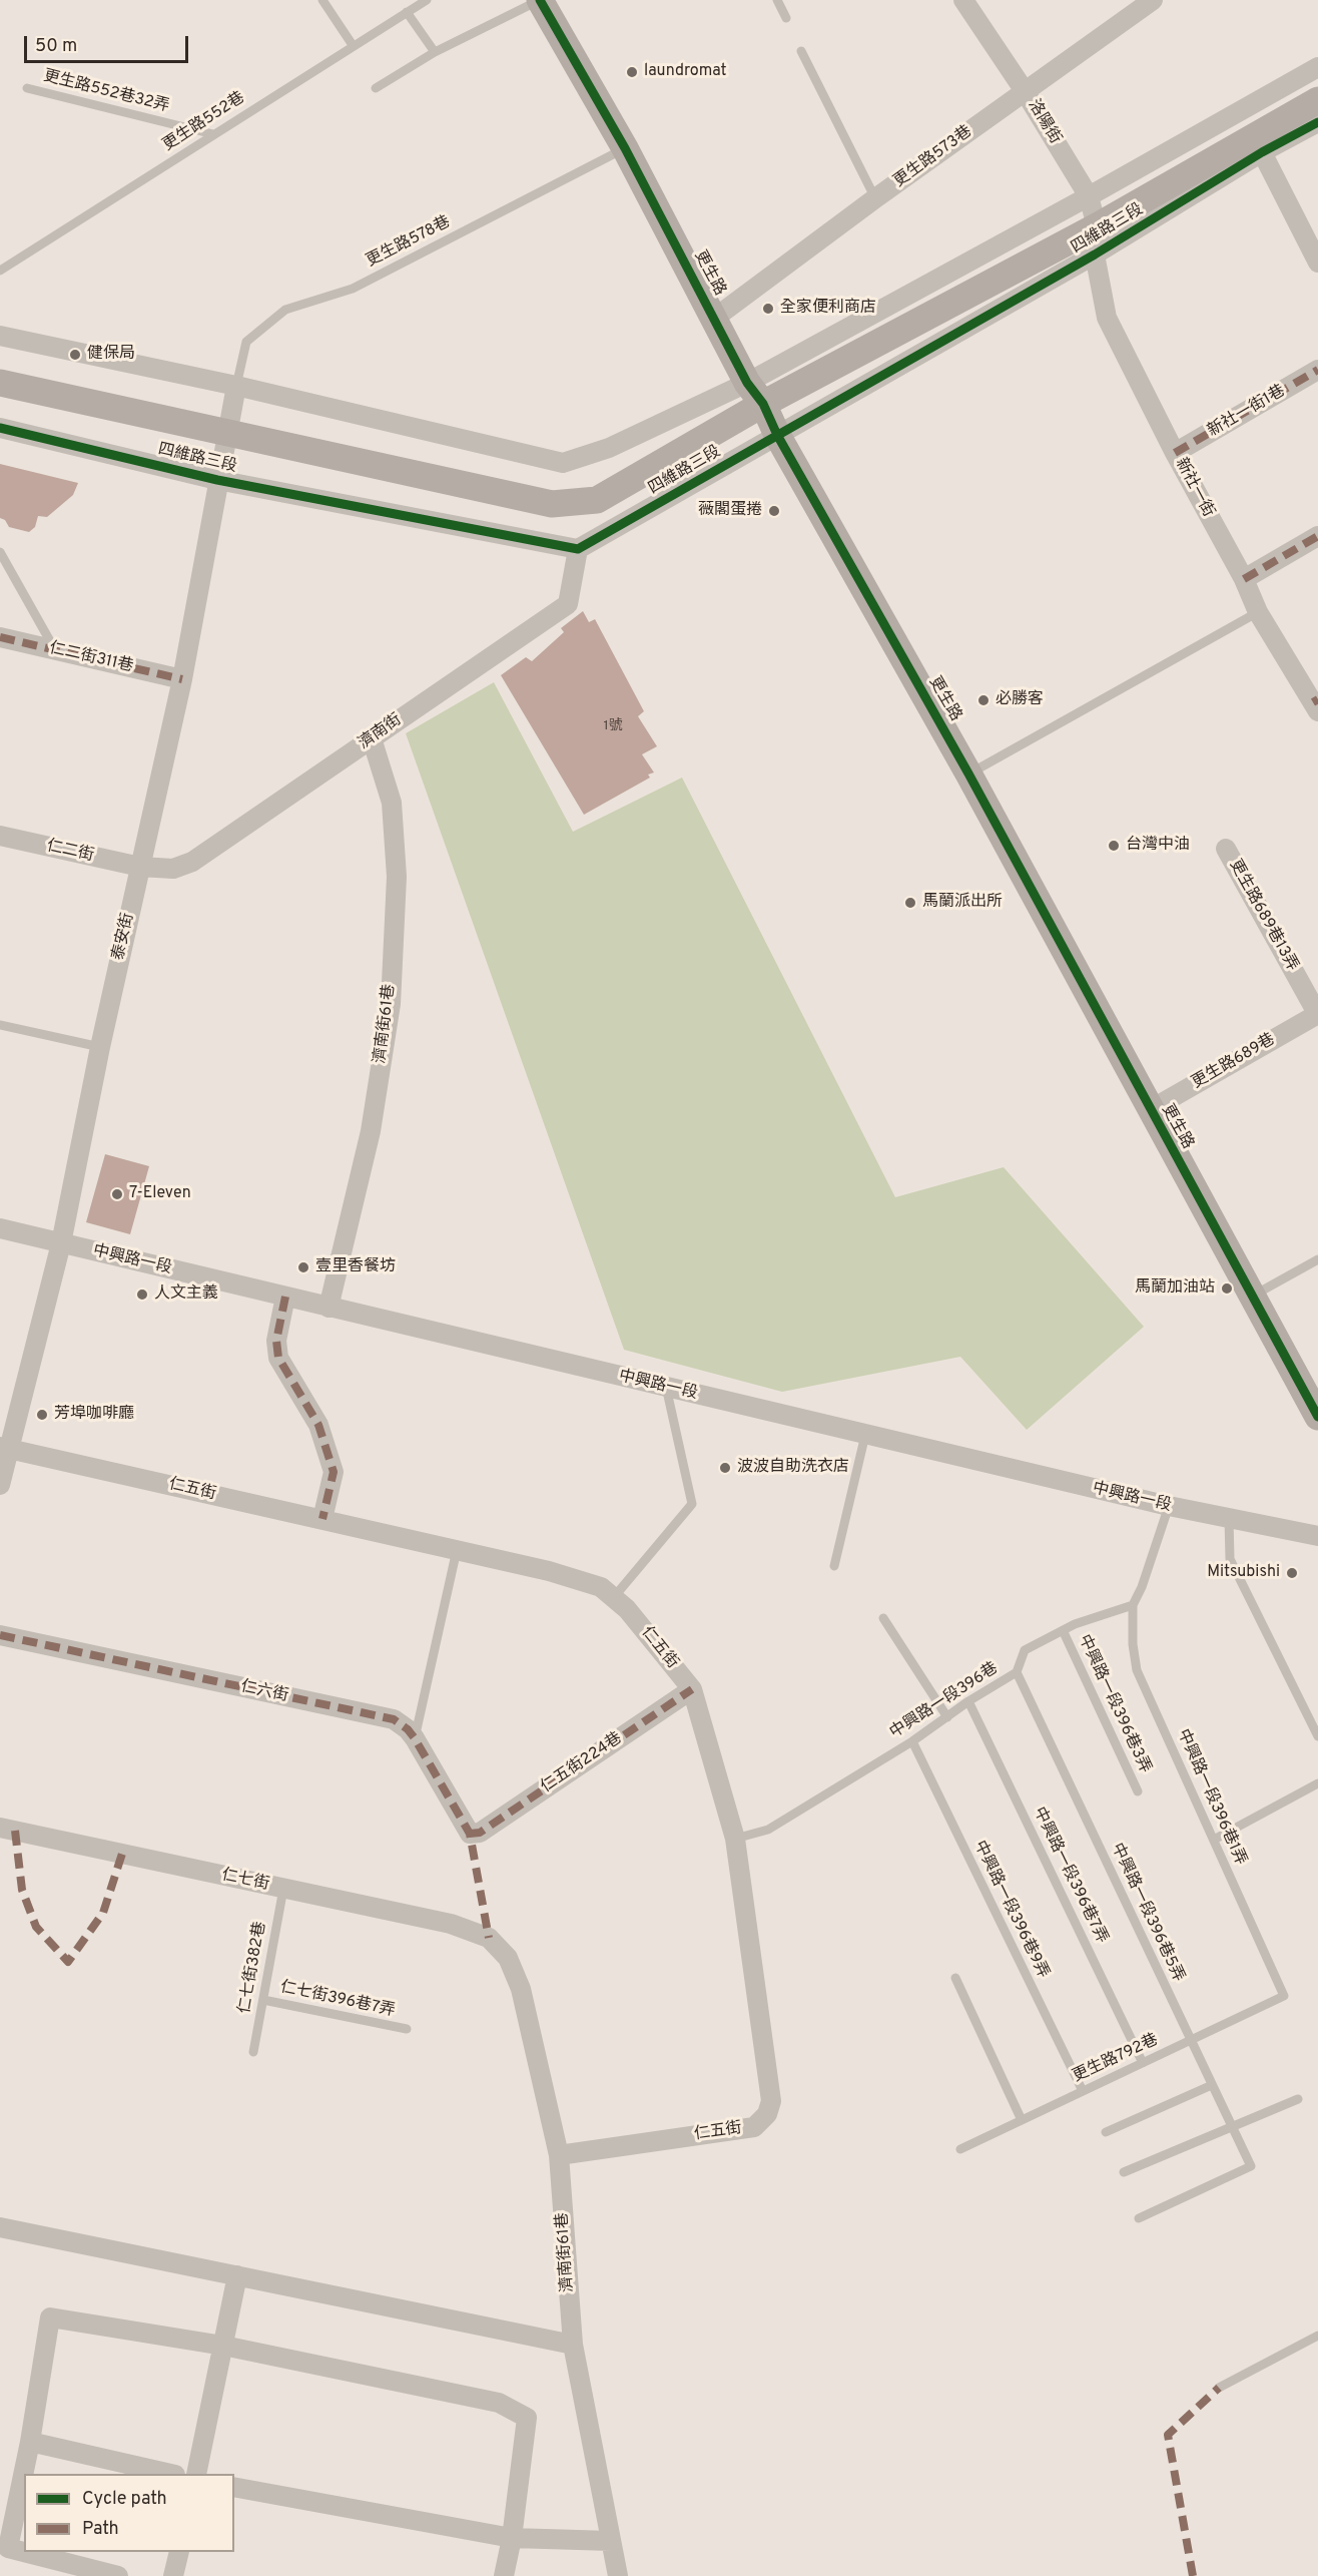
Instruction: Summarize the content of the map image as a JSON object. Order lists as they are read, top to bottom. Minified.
{"streets":{"street":["洛陽街","更生路573巷","四維路三段","更生路","新社一街1巷","新社一街","仁二街311巷","濟南街","仁二街","更生路689巷13弄","泰安街","濟南街61巷","更生路689巷","中興路一段","仁五街","仁六街","仁五街224巷","仁七街"],"lane":["更生路552巷32弄","更生路552巷","更生路578巷","中興路一段396巷","中興路一段396巷3弄","中興路一段396巷1弄","中興路一段396巷7弄","中興路一段396巷9弄","中興路一段396巷5弄","仁七街382巷","仁七街396巷7弄","更生路792巷"]},"crossings":[["更生路552巷32弄","更生路552巷"],["洛陽街","更生路573巷"],["洛陽街","四維路三段"],["洛陽街","新社一街"],["更生路573巷","更生路"],["四維路三段","更生路578巷"],["四維路三段","更生路"],["四維路三段","新社一街"],["四維路三段","濟南街"],["四維路三段","泰安街"],["更生路578巷","更生路"],["更生路578巷","泰安街"],["更生路","更生路689巷"],["新社一街1巷","新社一街"],["仁二街311巷","泰安街"],["濟南街","仁二街"],["濟南街","泰安街"],["濟南街","濟南街61巷"],["仁二街","泰安街"],["更生路689巷13弄","更生路689巷"],["泰安街","中興路一段"],["泰安街","仁五街"],["濟南街61巷","中興路一段"],["濟南街61巷","仁五街"],["濟南街61巷","仁七街"],["仁五街","中興路一段396巷"],["仁五街","仁五街224巷"],["仁六街","仁五街224巷"],["中興路一段396巷","中興路一段396巷3弄"],["中興路一段396巷","中興路一段396巷1弄"],["中興路一段396巷","中興路一段396巷7弄"],["中興路一段396巷","中興路一段396巷9弄"],["中興路一段396巷","中興路一段396巷5弄"],["中興路一段396巷1弄","更生路792巷"],["中興路一段396巷7弄","更生路792巷"],["仁七街","仁七街382巷"],["中興路一段396巷9弄","更生路792巷"],["中興路一段396巷5弄","更生路792巷"],["仁七街382巷","仁七街396巷7弄"]],"places":["laundromat","全家便利商店","健保局","薇閣蛋捲","必勝客","台灣中油","馬蘭派出所","7-Eleven","壹里香餐坊","馬蘭加油站","人文主義","芳埠咖啡廳","波波自助洗衣店","Mitsubishi"],"house_numbers":["1號"],"legend":["Cycle path","Path"],"scale_bar":"50 m"}
